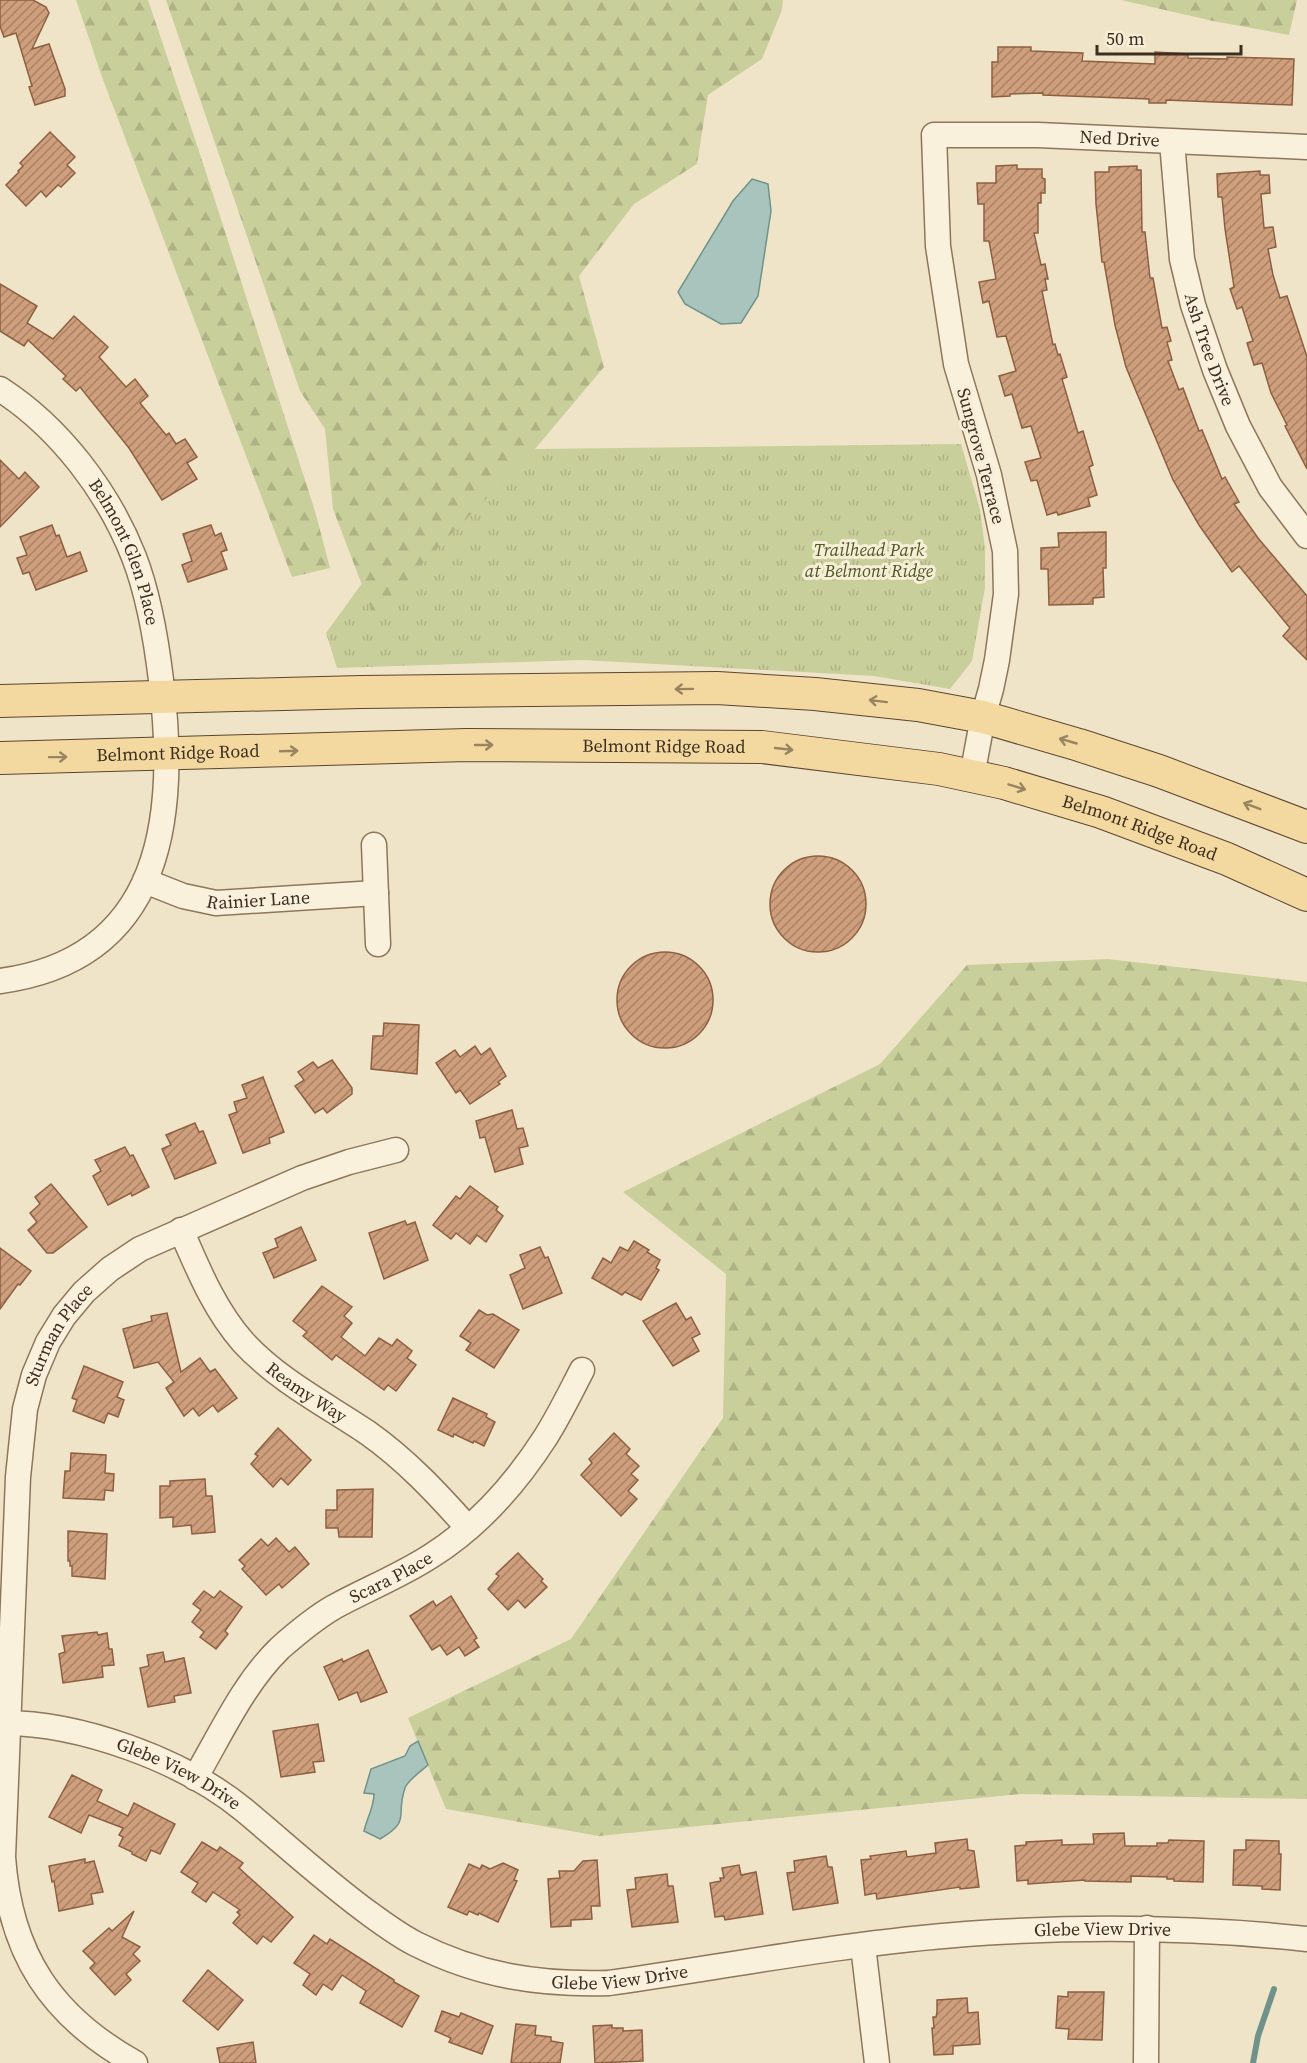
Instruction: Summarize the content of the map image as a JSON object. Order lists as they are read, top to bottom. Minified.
{"streets":{"main road":["Belmont Ridge Road"],"street":["Ned Drive","Ash Tree Drive","Sungrove Terrace","Belmont Glen Place","Rainier Lane","Sturman Place","Reamy Way","Scara Place","Glebe View Drive"]},"crossings":[["Ned Drive","Ash Tree Drive"],["Ned Drive","Sungrove Terrace"],["Sungrove Terrace","Belmont Ridge Road"],["Belmont Glen Place","Belmont Ridge Road"],["Belmont Glen Place","Rainier Lane"],["Sturman Place","Reamy Way"],["Sturman Place","Glebe View Drive"],["Reamy Way","Scara Place"],["Scara Place","Glebe View Drive"]],"parks":["Trailhead Park at Belmont Ridge"],"scale_bar":"50 m"}
